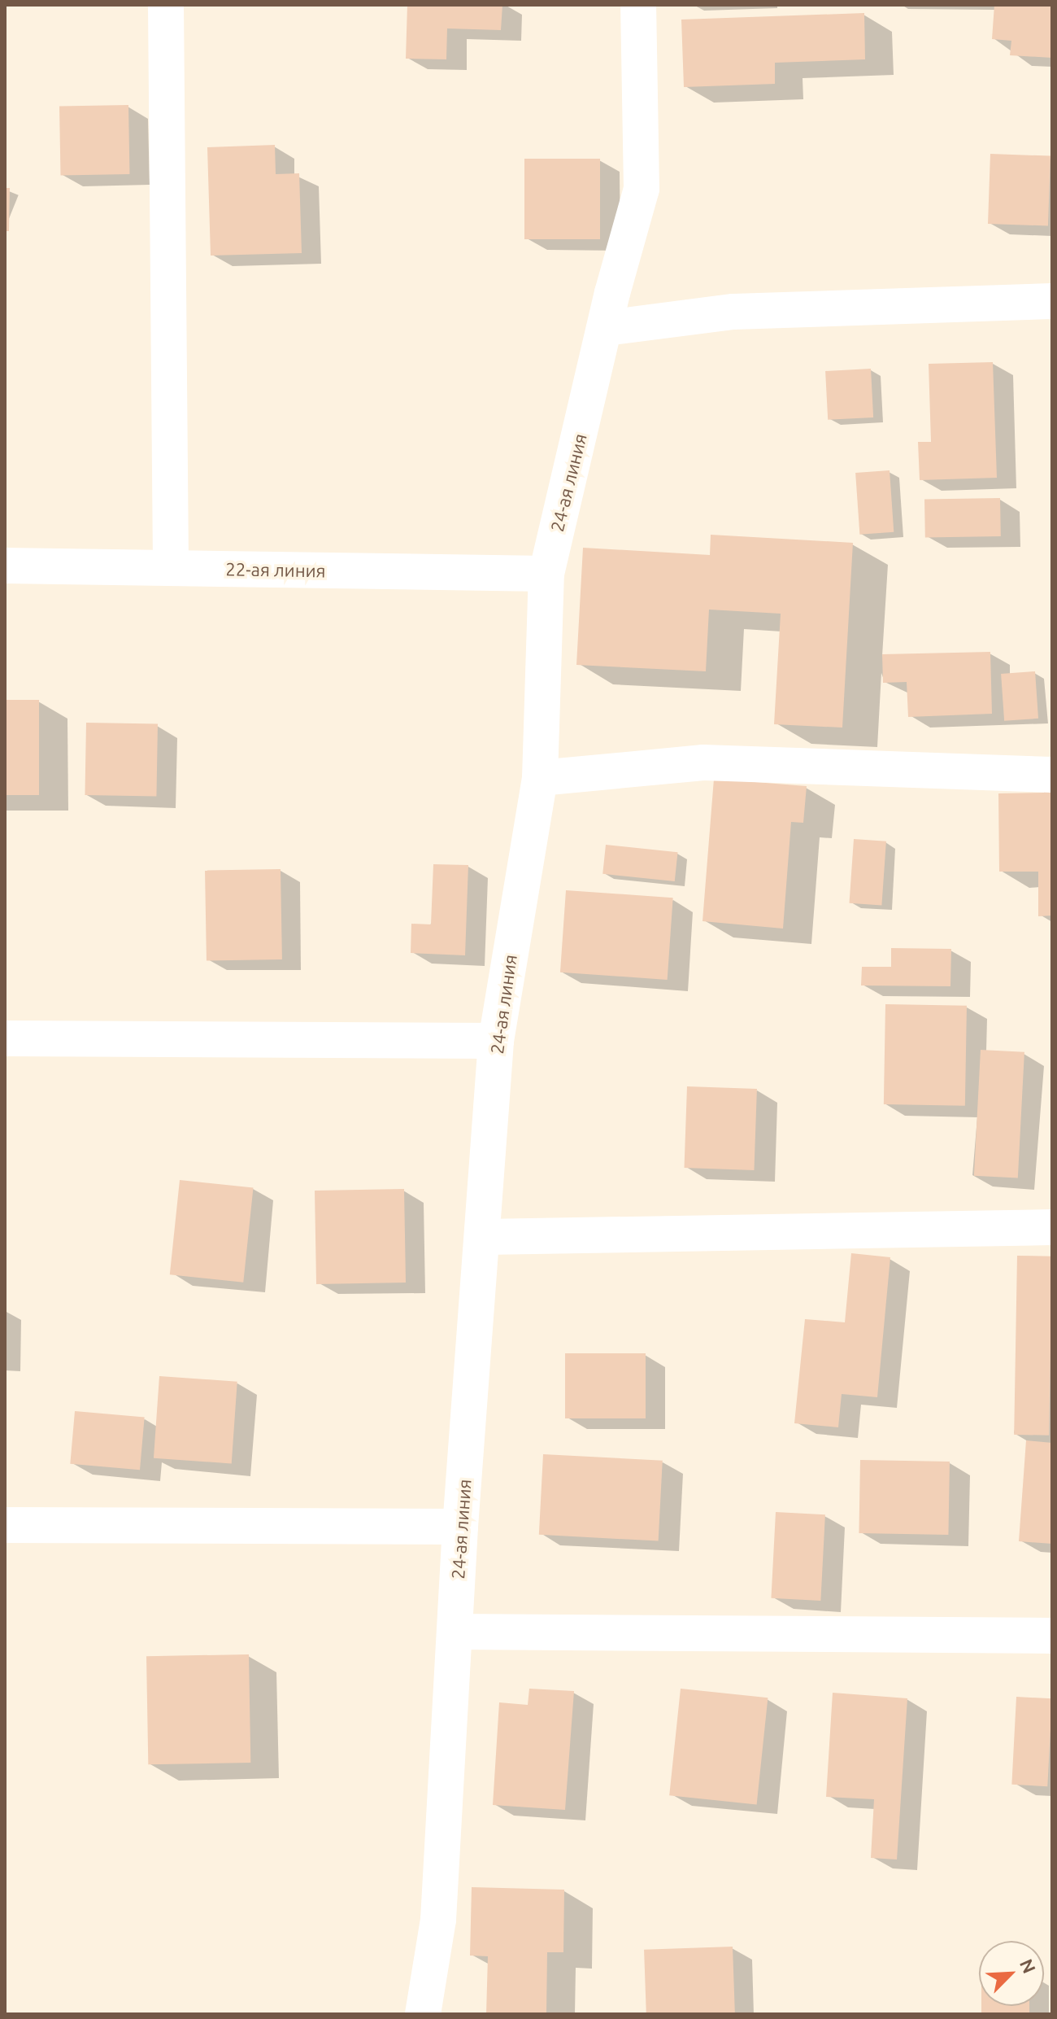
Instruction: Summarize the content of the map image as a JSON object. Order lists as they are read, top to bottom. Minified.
{"streets":{"street":["24-ая линия","22-ая линия"]},"crossings":[["24-ая линия","22-ая линия"]],"north":"top right"}
